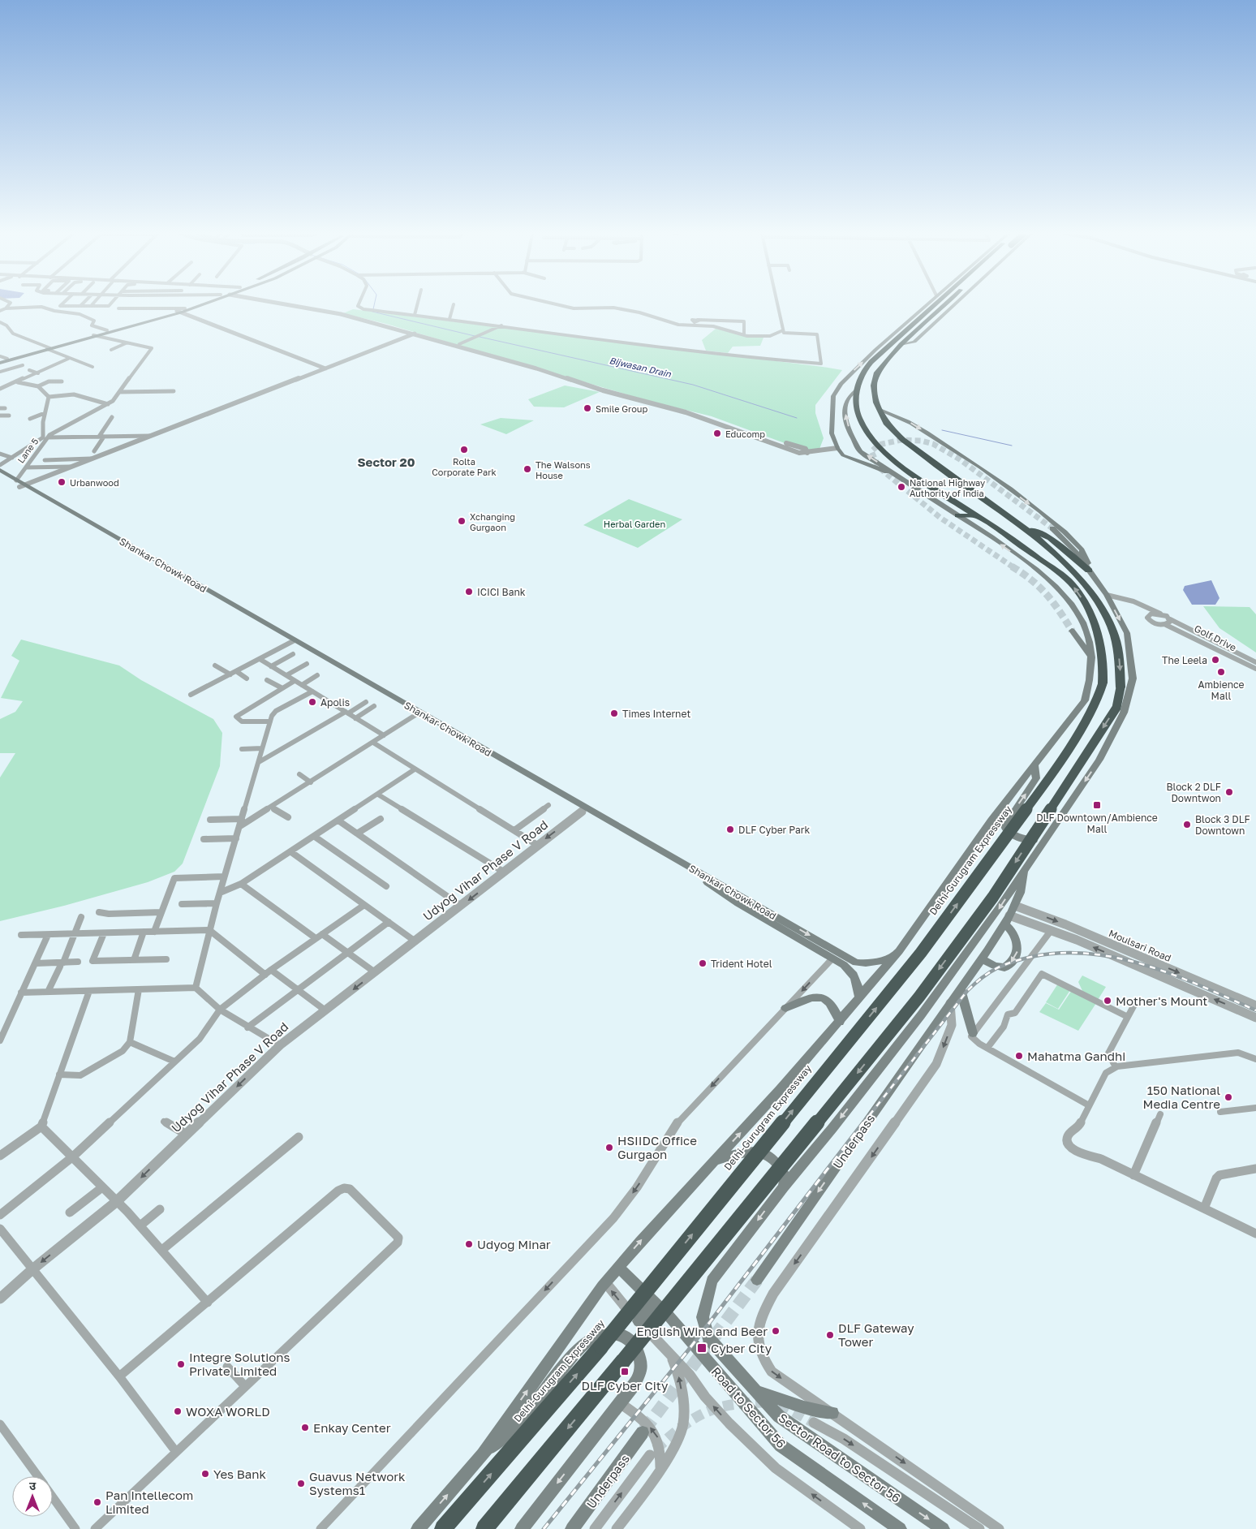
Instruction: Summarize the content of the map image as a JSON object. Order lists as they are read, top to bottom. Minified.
{"streets":{"highway":["Delhi-Gurugram Expressway"],"main road":["Shankar Chowk Road","Underpass","Road to Sector 56","Sector Road to Sector 56"],"street":["Lane 5","Golf Drive","Udyog Vihar Phase V Road","Moulsari Road"]},"crossings":[["Lane 5","Shankar Chowk Road"],["Shankar Chowk Road","Udyog Vihar Phase V Road"],["Golf Drive","Sector Road to Sector 56"],["Moulsari Road","Underpass"],["Underpass","Sector Road to Sector 56"]],"one_way":["Underpass","Road to Sector 56"],"districts":["Sector 20"],"water":["Bijwasan Drain"],"parks":["Herbal Garden"],"places":{"other":["Smile Group","Educomp","Rolta Corporate Park","The Walsons House","Urbanwood","National Highway Authority of India","Xchanging Gurgaon","ICICI Bank","The Leela","Ambience Mall","Apolis","Times Internet","Block 2 DLF Downtwon","Block 3 DLF Downtown","DLF Cyber Park","Trident Hotel","Mother's Mount","Mahatma Gandhi","150 National Media Centre","HSIIDC Office Gurgaon","Udyog Minar","English Wine and Beer","DLF Gateway Tower","Integre Solutions Private Limited","WOXA WORLD","Enkay Center","Yes Bank","Guavus Network Systems1","Pan Intellecom Limited"],"transit":["DLF Downtown/Ambience Mall","Cyber City","DLF Cyber City"]},"north":"top"}
